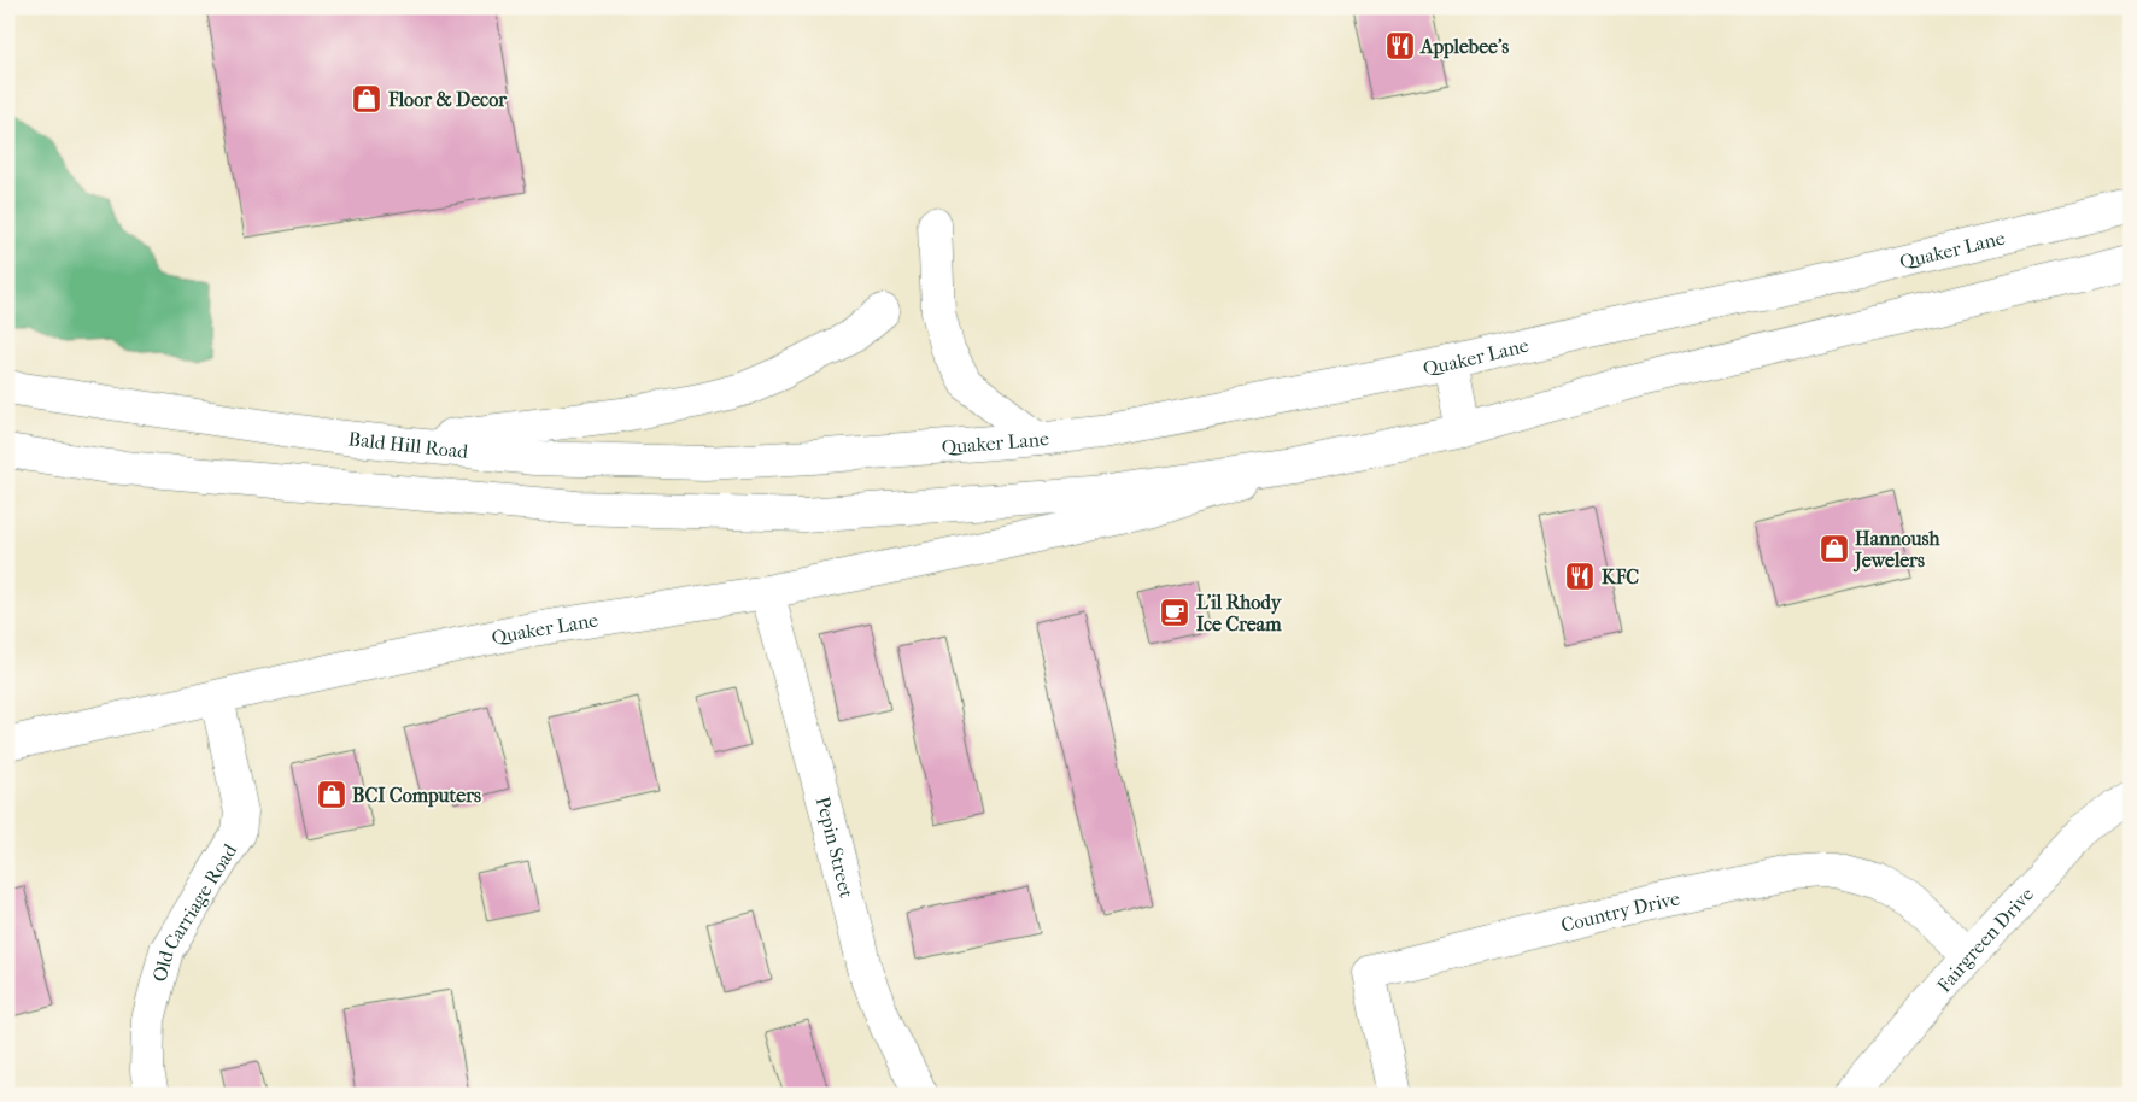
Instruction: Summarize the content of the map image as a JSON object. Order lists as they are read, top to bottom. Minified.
{"streets":{"main road":["Quaker Lane","Bald Hill Road","Pepin Street","Country Drive","Old Carriage Road","Fairgreen Drive"]},"crossings":[["Quaker Lane","Bald Hill Road"],["Quaker Lane","Pepin Street"],["Quaker Lane","Old Carriage Road"],["Country Drive","Fairgreen Drive"]],"places":{"restaurant":["Applebee's","KFC"],"shop":["Floor & Decor","Hannoush Jewelers","BCI Computers"],"cafe":["L'il Rhody Ice Cream"]}}
